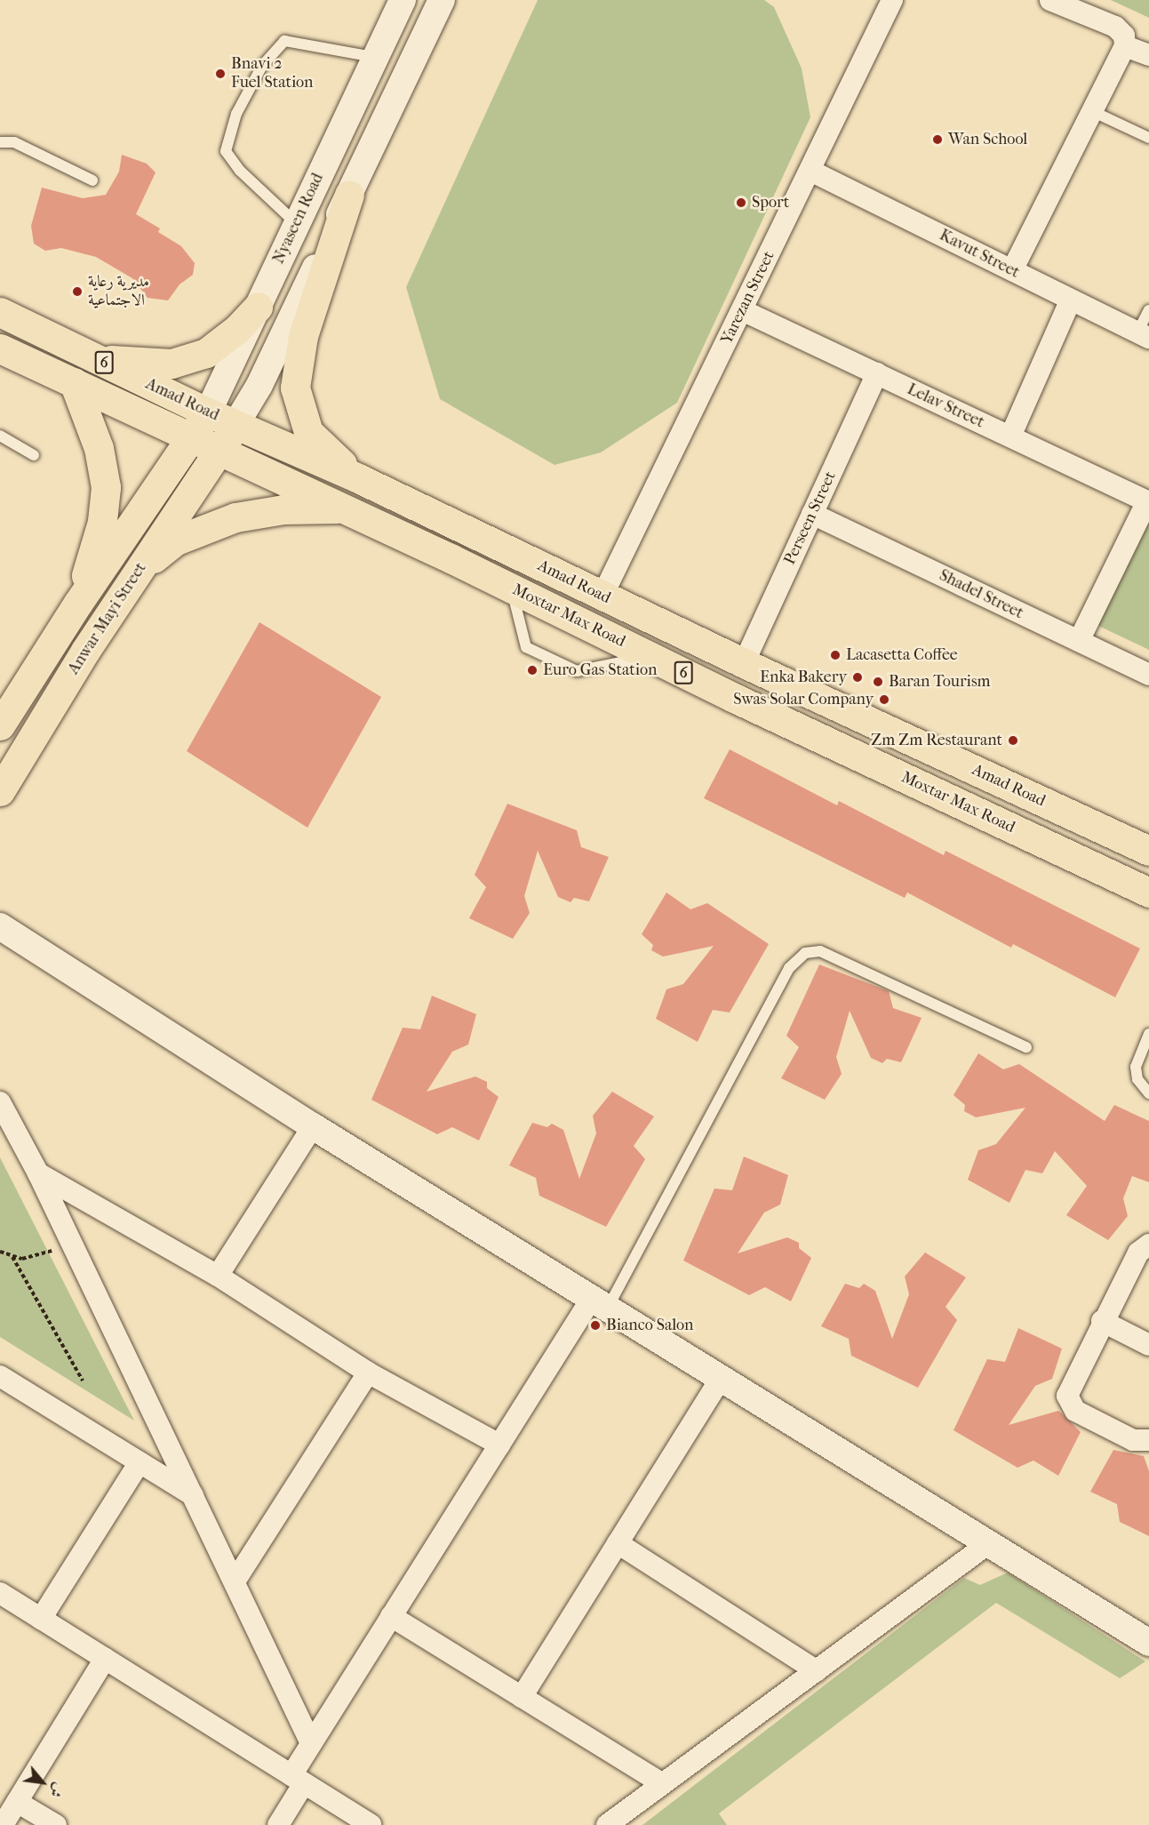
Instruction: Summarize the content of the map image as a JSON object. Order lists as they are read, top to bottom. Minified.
{"streets":{"main road":["Nyaseen Road","6","Amad Road","Moxtar Max Road","Anwar Mayi Street"],"street":["Kavut Street","Yarezan Street","Lelav Street","Perseen Street","Shadel Street"]},"crossings":[["Nyaseen Road","Amad Road"],["Nyaseen Road","Anwar Mayi Street"],["Kavut Street","Yarezan Street"],["Yarezan Street","Amad Road"],["Yarezan Street","Lelav Street"],["Amad Road","Perseen Street"],["Amad Road","Moxtar Max Road"],["Amad Road","Anwar Mayi Street"],["Lelav Street","Perseen Street"],["Perseen Street","Shadel Street"],["Moxtar Max Road","Anwar Mayi Street"]],"places":["Bnavi 2 Fuel Station","Wan School","Sport","مديرية رعاية الاجتماعية","Lacasetta Coffee","Euro Gas Station","Enka Bakery","Baran Tourism","Swas Solar Company","Zm Zm Restaurant","Bianco Salon"],"north":"bottom right"}
